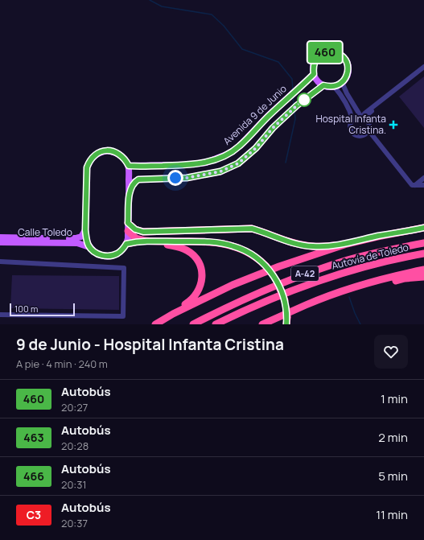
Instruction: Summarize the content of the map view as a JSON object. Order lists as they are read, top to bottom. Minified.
{"streets":{"highway":["Autovía de Toledo","A-42"],"main road":["Avenida 9 de Junio","Calle Toledo"]},"places":{"health":["Hospital Infanta Cristina."]},"lines":["bus line 460"],"scale_bar":"100 m","page":{"on_map":"460","scale":"100 m","heading":["9 de Junio - Hospital Infanta Cristina","A pie · 4 min · 240 m"],"list":[{"mark":"460","name":"Autobús","note":"20:27","value":"1 min"},{"mark":"463","name":"Autobús","note":"20:28","value":"2 min"},{"mark":"466","name":"Autobús","note":"20:31","value":"5 min"},{"mark":"C3","name":"Autobús","note":"20:37","value":"11 min"}]}}
